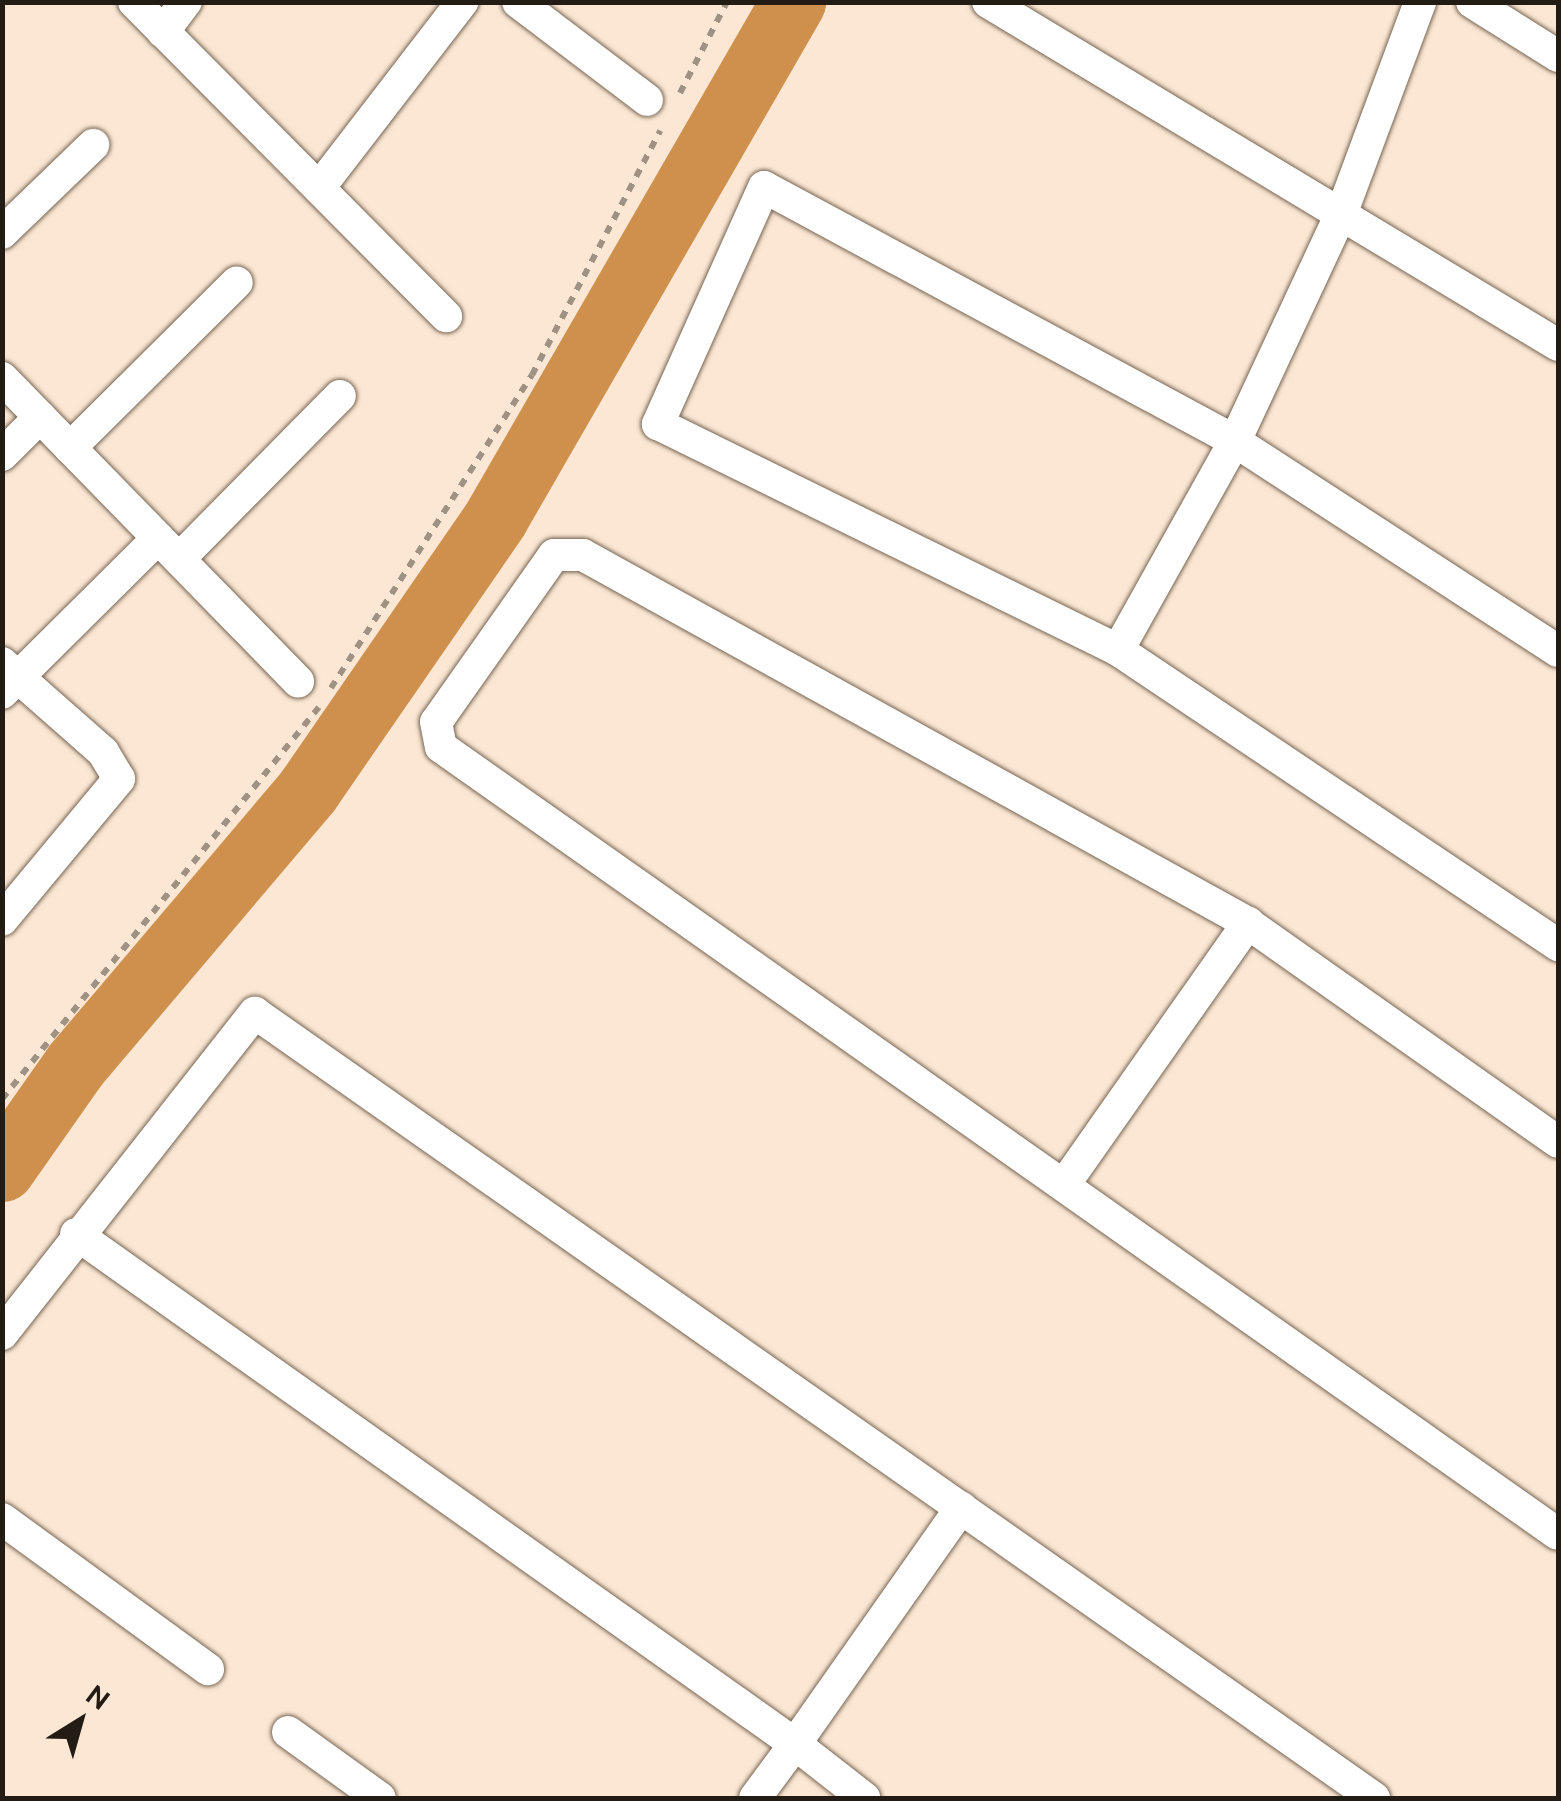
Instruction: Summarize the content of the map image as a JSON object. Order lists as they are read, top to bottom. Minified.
{"north":"top right"}
